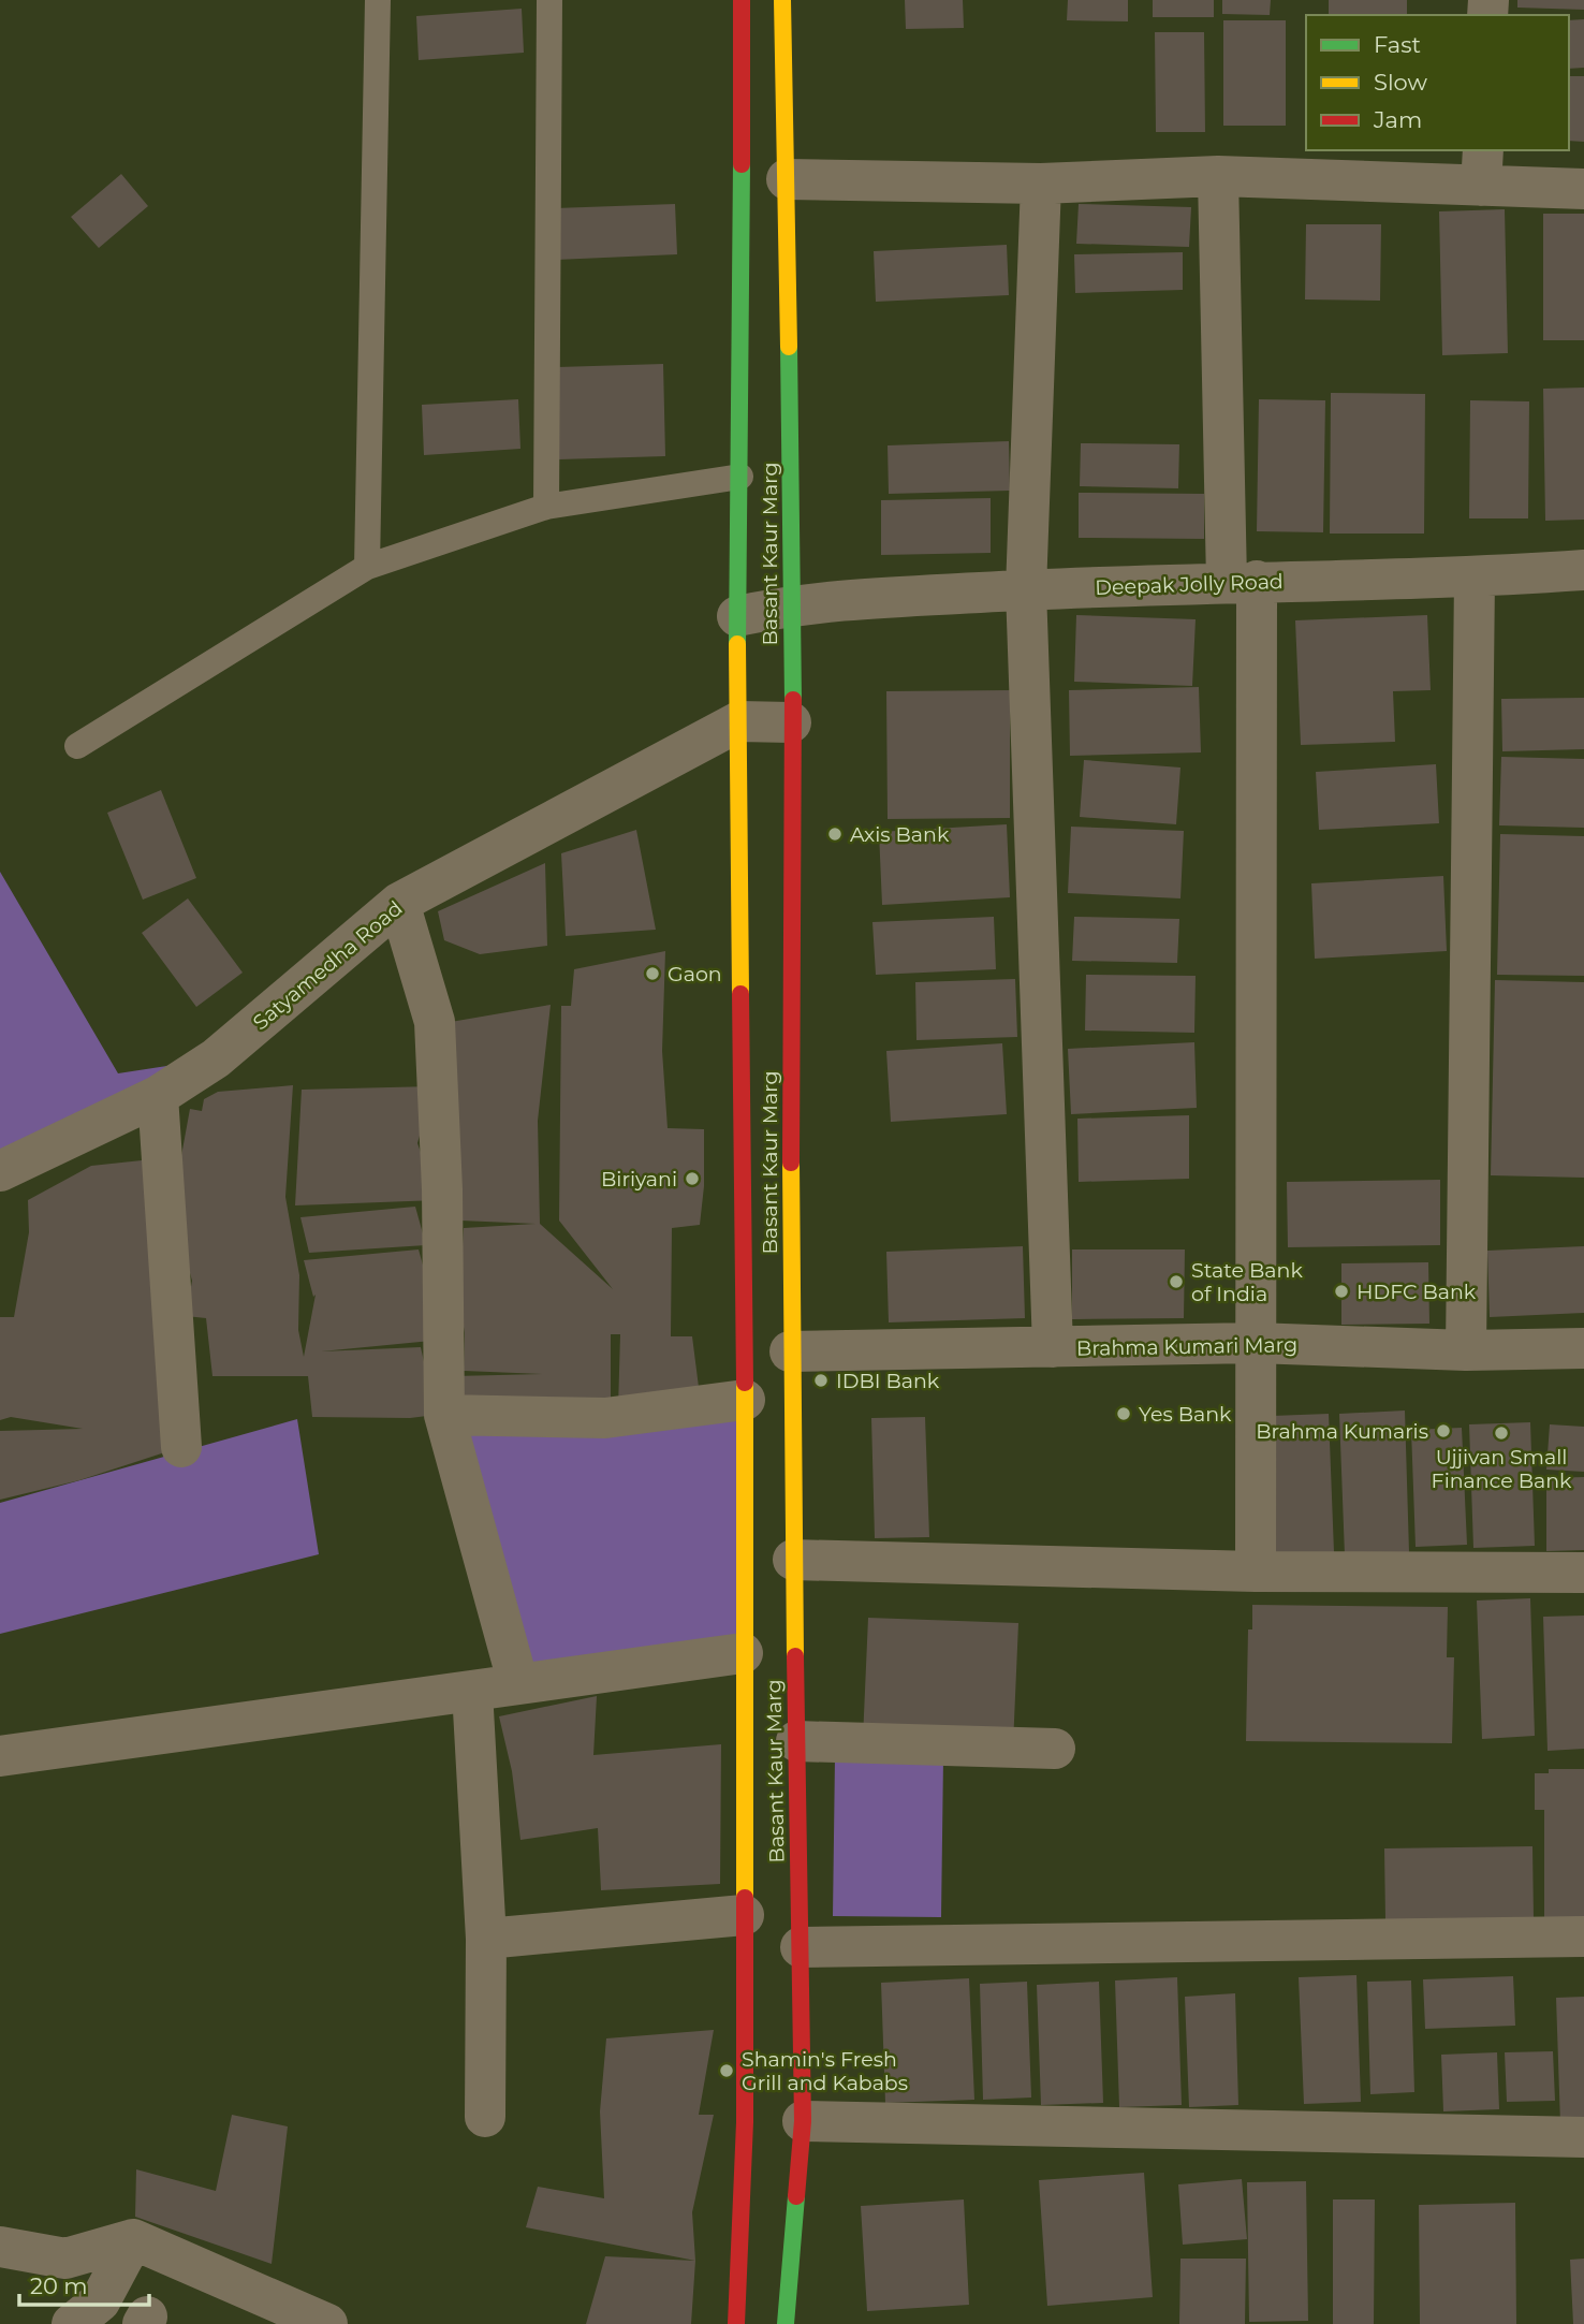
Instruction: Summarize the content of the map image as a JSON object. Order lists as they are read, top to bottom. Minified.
{"streets":{"main road":["Basant Kaur Marg"],"street":["Deepak Jolly Road","Satyamedha Road","Brahma Kumari Marg"]},"crossings":[["Basant Kaur Marg","Deepak Jolly Road"],["Basant Kaur Marg","Satyamedha Road"],["Basant Kaur Marg","Brahma Kumari Marg"]],"places":["Axis Bank","Gaon","Biriyani","State Bank of India","HDFC Bank","IDBI Bank","Yes Bank","Brahma Kumaris","Ujjivan Small Finance Bank","Shamin's Fresh Grill and Kababs"],"legend":["Fast","Slow","Jam"],"scale_bar":"20 m"}
